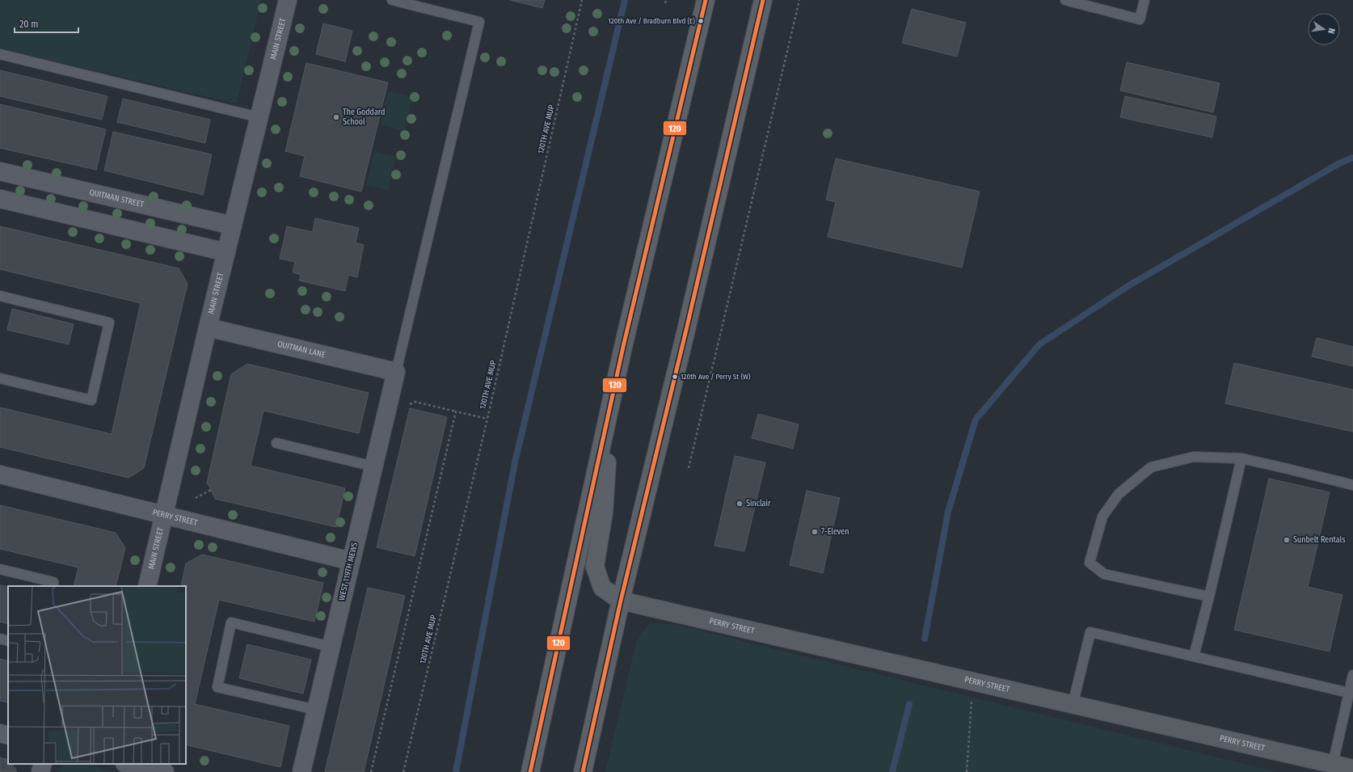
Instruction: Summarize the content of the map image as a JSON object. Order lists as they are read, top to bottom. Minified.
{"streets":{"street":["MAIN STREET","QUITMAN STREET","QUITMAN LANE","PERRY STREET","WEST 119TH MEWS"],"path":["120TH AVE MUP"]},"crossings":[["MAIN STREET","QUITMAN STREET"],["MAIN STREET","QUITMAN LANE"],["MAIN STREET","PERRY STREET"],["QUITMAN LANE","WEST 119TH MEWS"],["PERRY STREET","WEST 119TH MEWS"]],"places":["120th Ave / Bradburn Blvd (E)","The Goddard School","120th Ave / Perry St (W)","Sinclair","7-Eleven","Sunbelt Rentals"],"lines":["transit line 120"],"scale_bar":"20 m","north":"right"}
